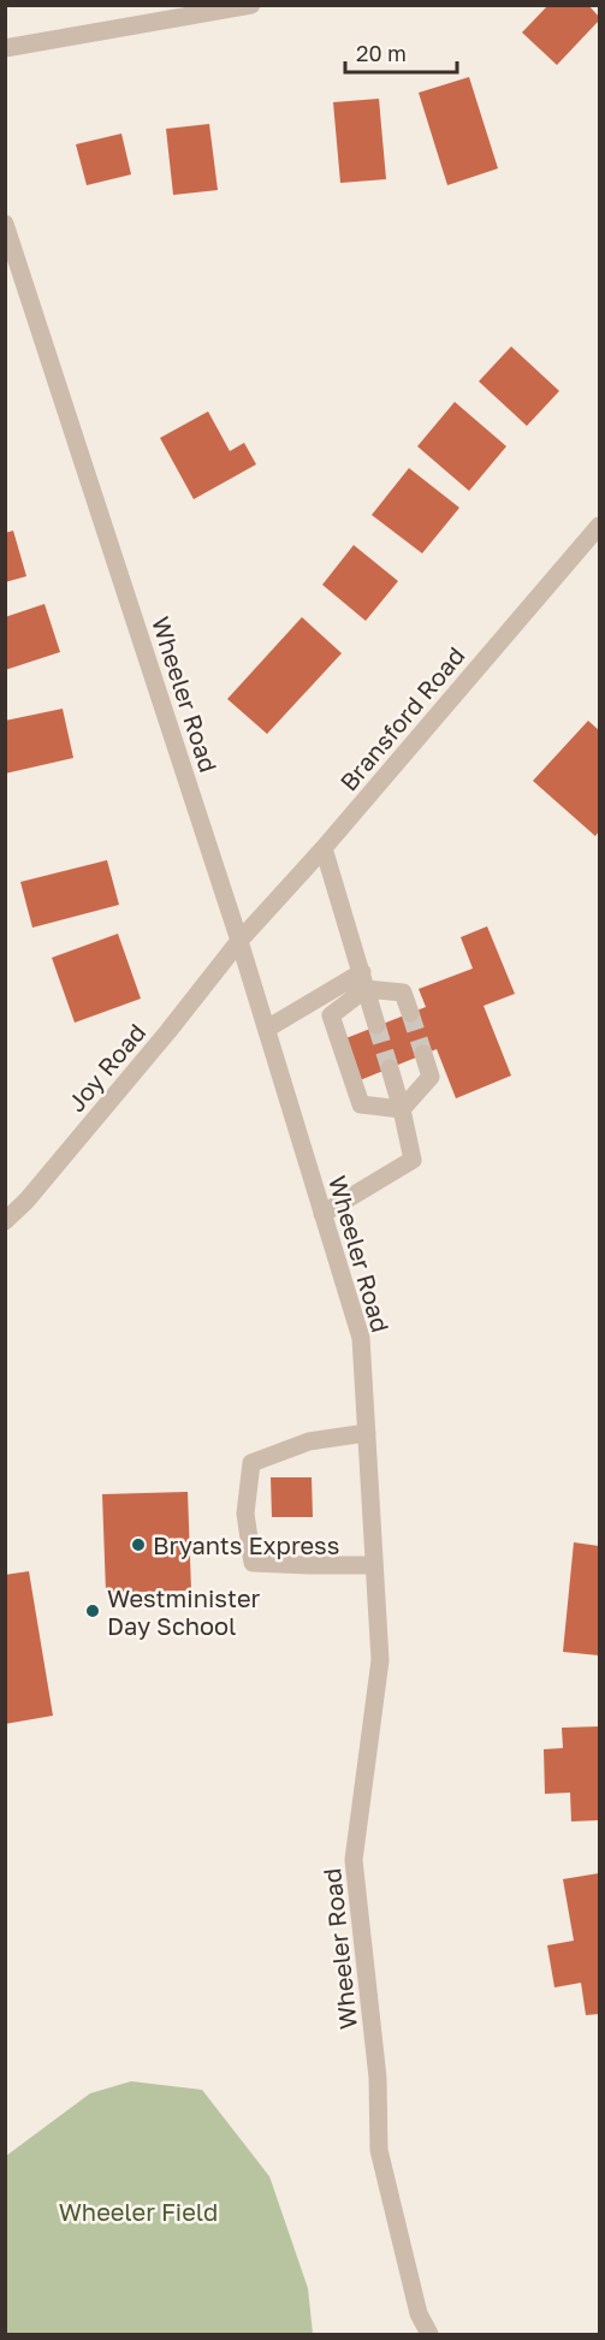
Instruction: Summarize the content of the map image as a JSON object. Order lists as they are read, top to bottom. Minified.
{"streets":{"street":["Wheeler Road","Bransford Road","Joy Road"]},"crossings":[["Wheeler Road","Bransford Road"],["Wheeler Road","Joy Road"],["Bransford Road","Joy Road"]],"parks":["Wheeler Field"],"places":["Bryants Express","Westminister Day School"],"scale_bar":"20 m"}
